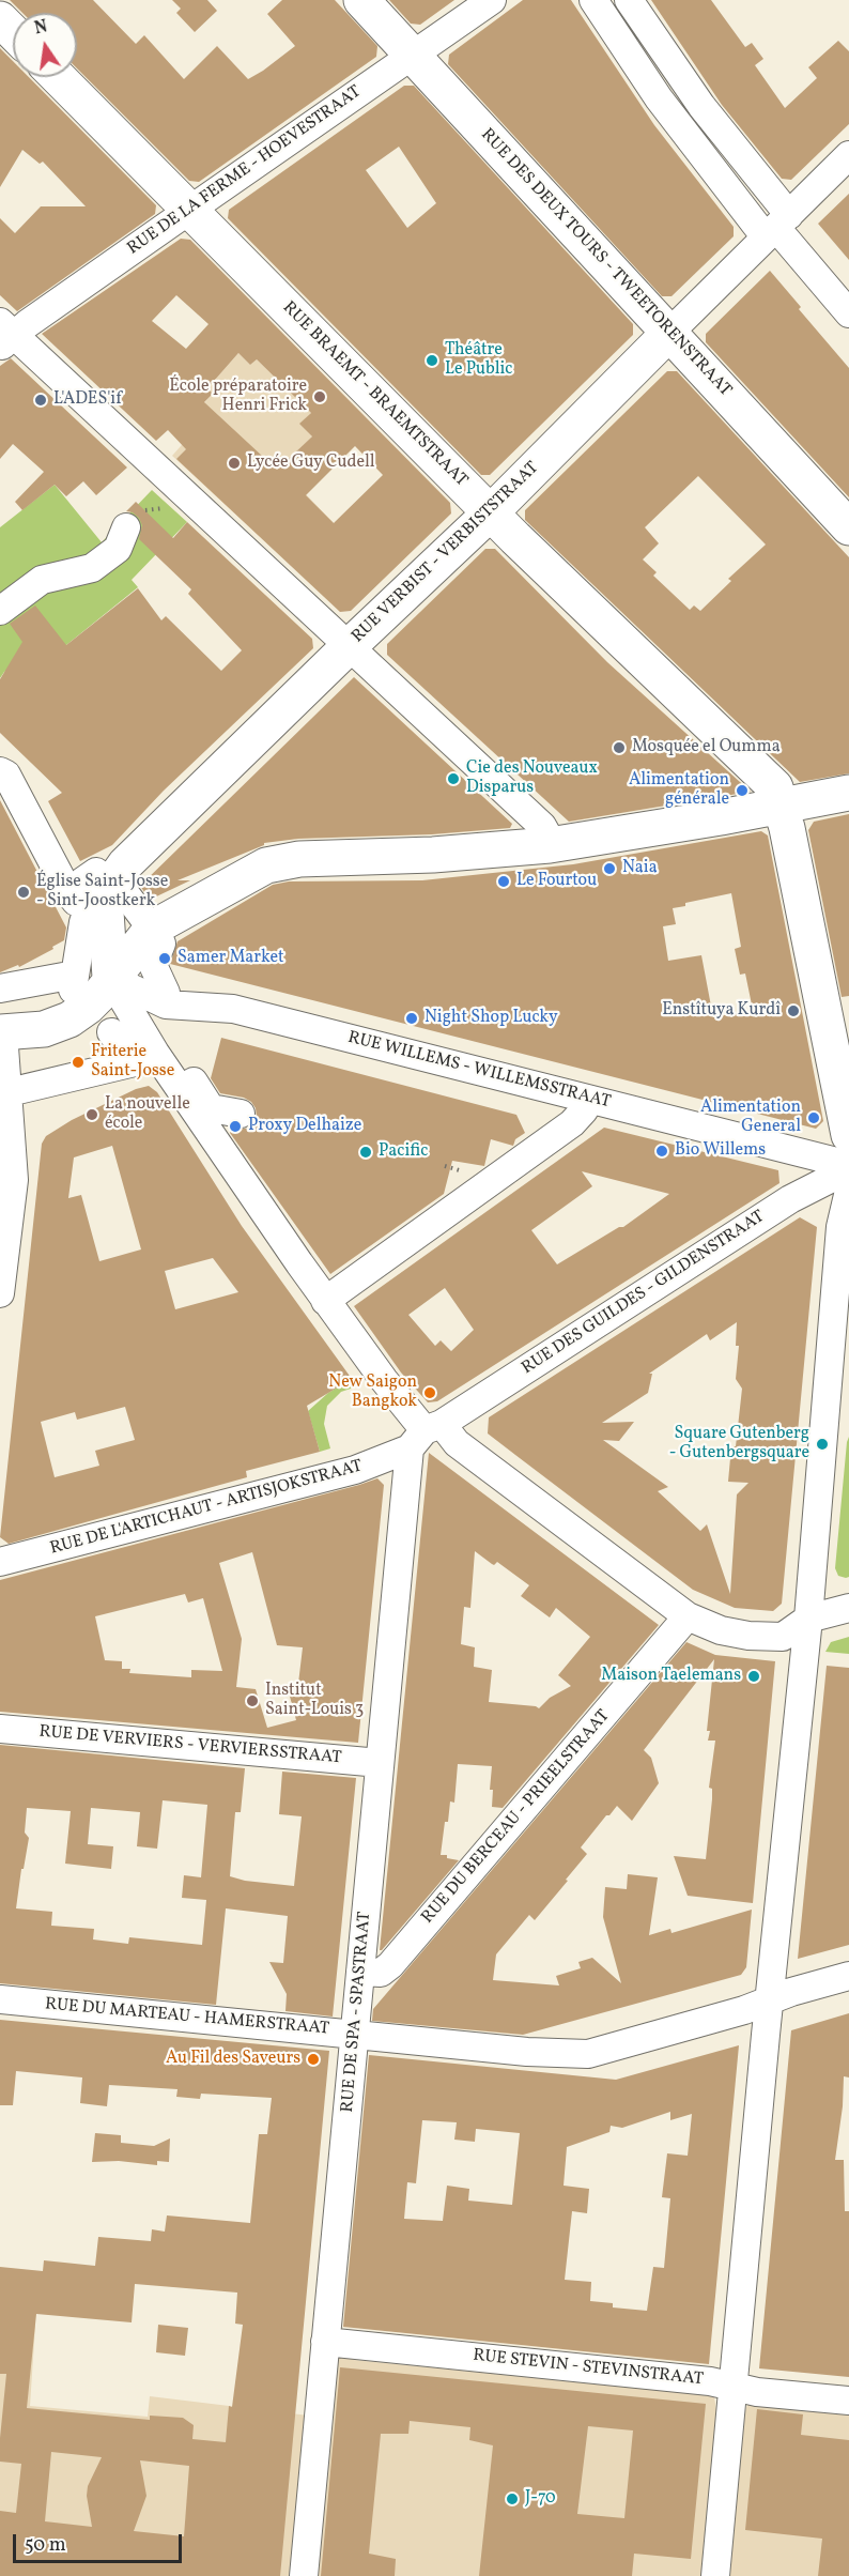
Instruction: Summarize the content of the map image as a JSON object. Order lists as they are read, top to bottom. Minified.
{"streets":{"main road":["RUE DES DEUX TOURS - TWEETORENSTRAAT","RUE BRAEMT - BRAEMTSTRAAT","RUE VERBIST - VERBISTSTRAAT"],"street":["RUE DE LA FERME - HOEVESTRAAT","RUE WILLEMS - WILLEMSSTRAAT","RUE DES GUILDES - GILDENSTRAAT","RUE DE L'ARTICHAUT - ARTISJOKSTRAAT","RUE DE VERVIERS - VERVIERSSTRAAT","RUE DU BERCEAU - PRIEELSTRAAT","RUE DE SPA - SPASTRAAT","RUE DU MARTEAU - HAMERSTRAAT","RUE STEVIN - STEVINSTRAAT"]},"crossings":[["RUE DE LA FERME - HOEVESTRAAT","RUE DES DEUX TOURS - TWEETORENSTRAAT"],["RUE DE LA FERME - HOEVESTRAAT","RUE BRAEMT - BRAEMTSTRAAT"],["RUE DES DEUX TOURS - TWEETORENSTRAAT","RUE VERBIST - VERBISTSTRAAT"],["RUE BRAEMT - BRAEMTSTRAAT","RUE VERBIST - VERBISTSTRAAT"],["RUE VERBIST - VERBISTSTRAAT","RUE WILLEMS - WILLEMSSTRAAT"],["RUE WILLEMS - WILLEMSSTRAAT","RUE DES GUILDES - GILDENSTRAAT"],["RUE DES GUILDES - GILDENSTRAAT","RUE DE L'ARTICHAUT - ARTISJOKSTRAAT"],["RUE DES GUILDES - GILDENSTRAAT","RUE DE SPA - SPASTRAAT"],["RUE DE L'ARTICHAUT - ARTISJOKSTRAAT","RUE DE SPA - SPASTRAAT"],["RUE DE VERVIERS - VERVIERSSTRAAT","RUE DE SPA - SPASTRAAT"],["RUE DU BERCEAU - PRIEELSTRAAT","RUE DE SPA - SPASTRAAT"],["RUE DE SPA - SPASTRAAT","RUE DU MARTEAU - HAMERSTRAAT"],["RUE DE SPA - SPASTRAAT","RUE STEVIN - STEVINSTRAAT"]],"places":["Théâtre Le Public","École préparatoire Henri Frick","L'ADES'if","Lycée Guy Cudell","Mosquée el Oumma","Cie des Nouveaux Disparus","Alimentation générale","Naia","Le Fourtou","Église Saint-Josse - Sint-Joostkerk","Samer Market","Enstîtuya Kurdî","Night Shop Lucky","Friterie Saint-Josse","La nouvelle école","Alimentation General","Proxy Delhaize","Bio Willems","Pacific","New Saigon Bangkok","Square Gutenberg - Gutenbergsquare","Maison Taelemans","Institut Saint-Louis 3","Au Fil des Saveurs","J-70"],"scale_bar":"50 m","north":"top"}
